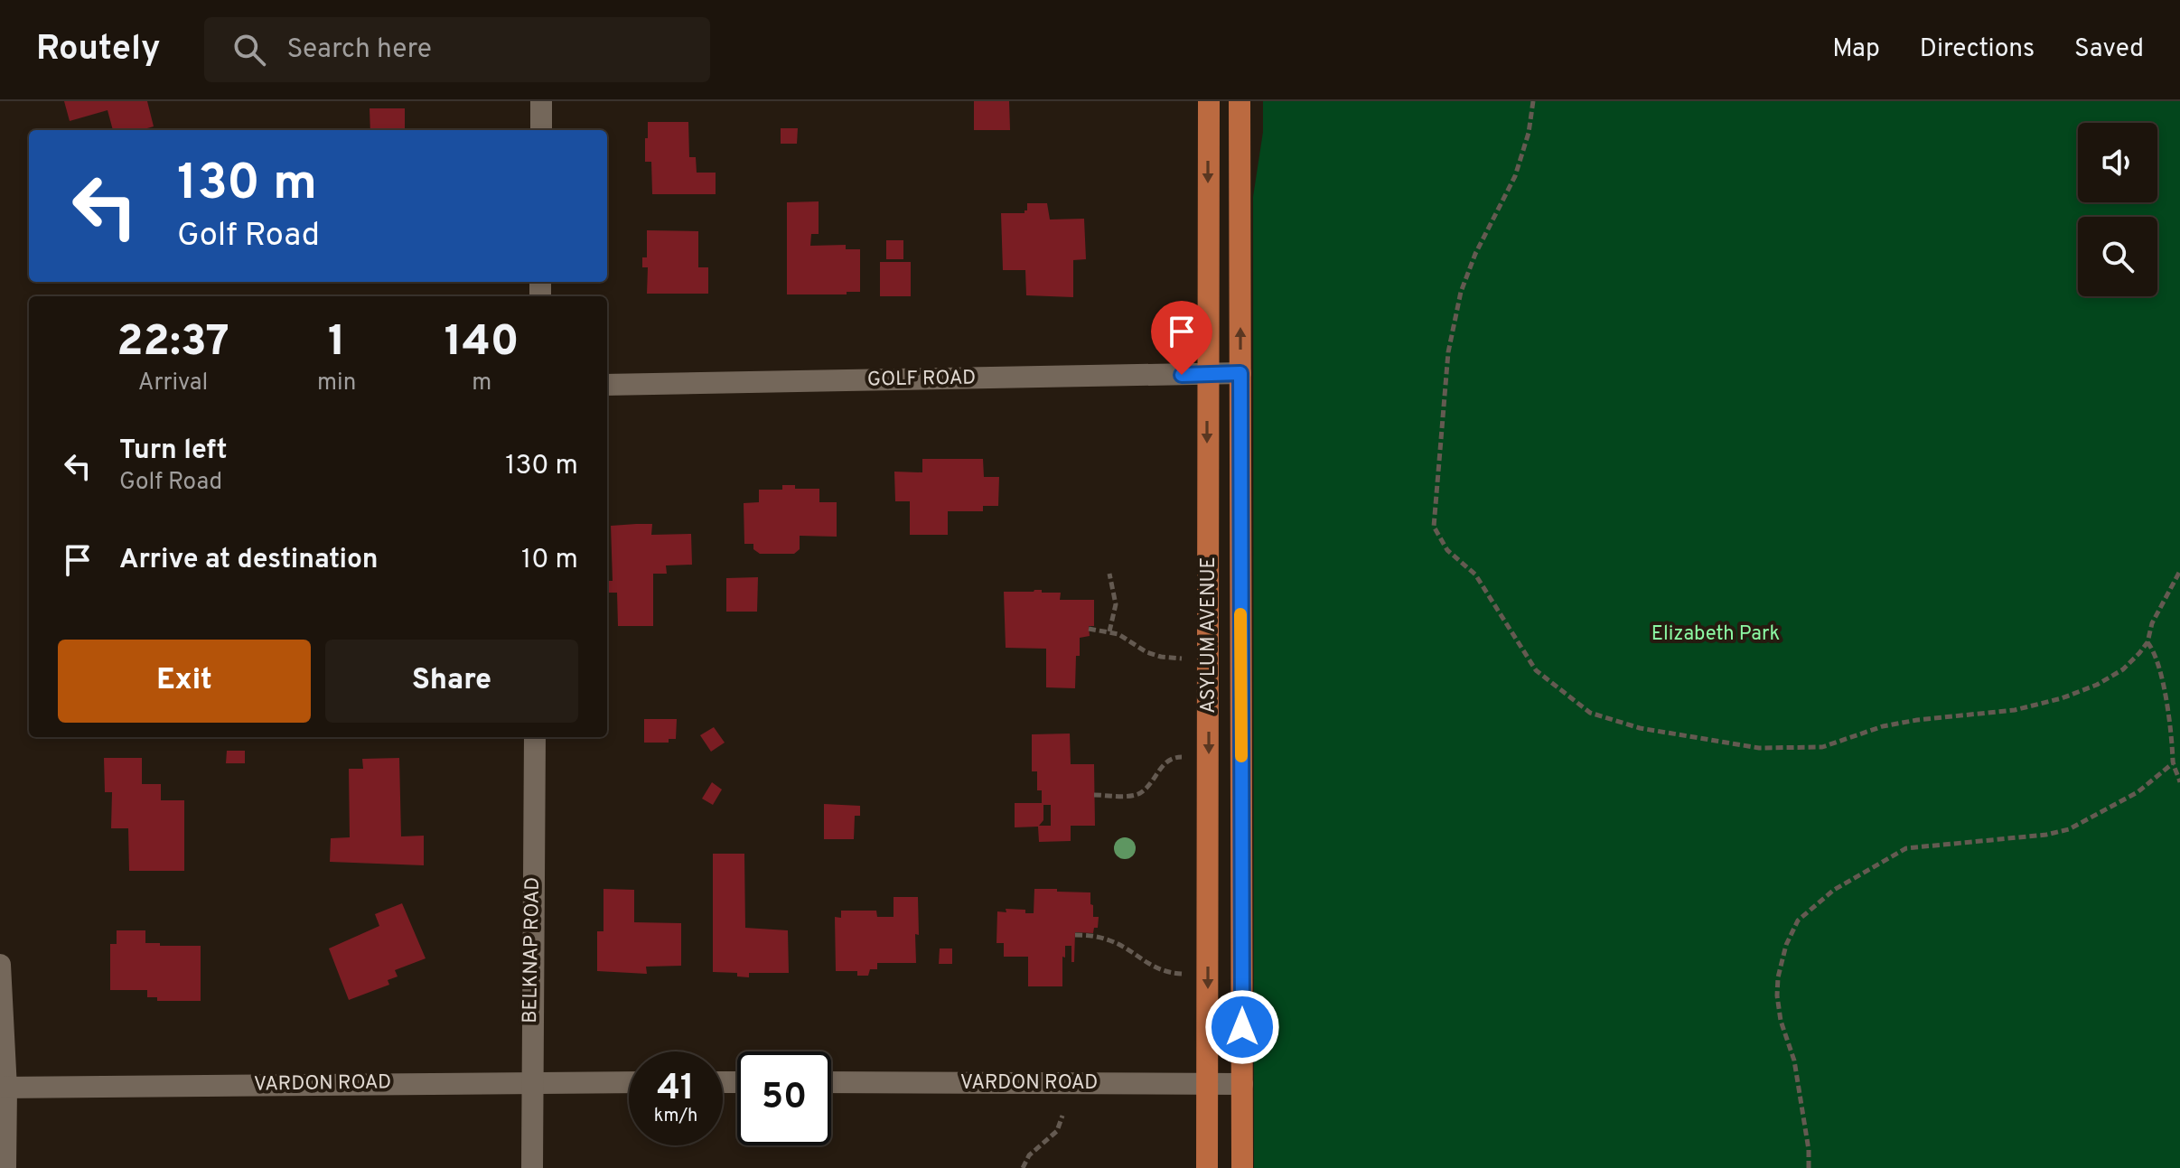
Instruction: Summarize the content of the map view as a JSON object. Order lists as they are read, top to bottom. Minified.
{"streets":{"main road":["ASYLUM AVENUE"],"street":["GOLF ROAD","BELKNAP ROAD","VARDON ROAD"]},"crossings":[["GOLF ROAD","ASYLUM AVENUE"],["ASYLUM AVENUE","VARDON ROAD"],["BELKNAP ROAD","VARDON ROAD"]],"parks":["Elizabeth Park"],"page":{"header":"Routely","search":"Search here","nav":["Map","Directions","Saved"],"turn":["130 m","Golf Road"],"eta":["22:37","Arrival","1","min","140","m"],"list":[{"name":"Turn left","note":"Golf Road","value":"130 m"},{"name":"Arrive at destination","value":"10 m"}],"buttons":["Exit","Share"],"speed":"41 km/h","limit":"50"}}
